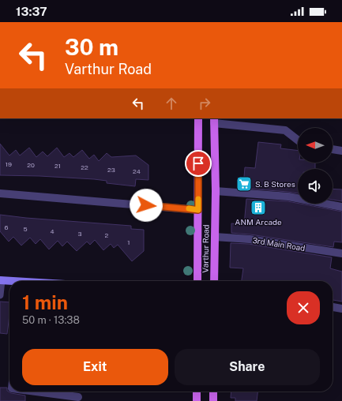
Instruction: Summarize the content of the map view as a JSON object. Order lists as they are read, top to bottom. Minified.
{"streets":{"main road":["Varthur Road"],"street":["3rd Main Road"]},"crossings":[["3rd Main Road","Varthur Road"]],"places":{"supermarket":["S. B Stores"],"building":["ANM Arcade"]},"house_numbers":["19","20","21","22","23","24","6","5","4","3","2","1"],"north":"left","page":{"status":"13:37","turn":["30 m","Varthur Road"],"heading":["1 min","50 m · 13:38"],"buttons":["Exit","Share"]}}
